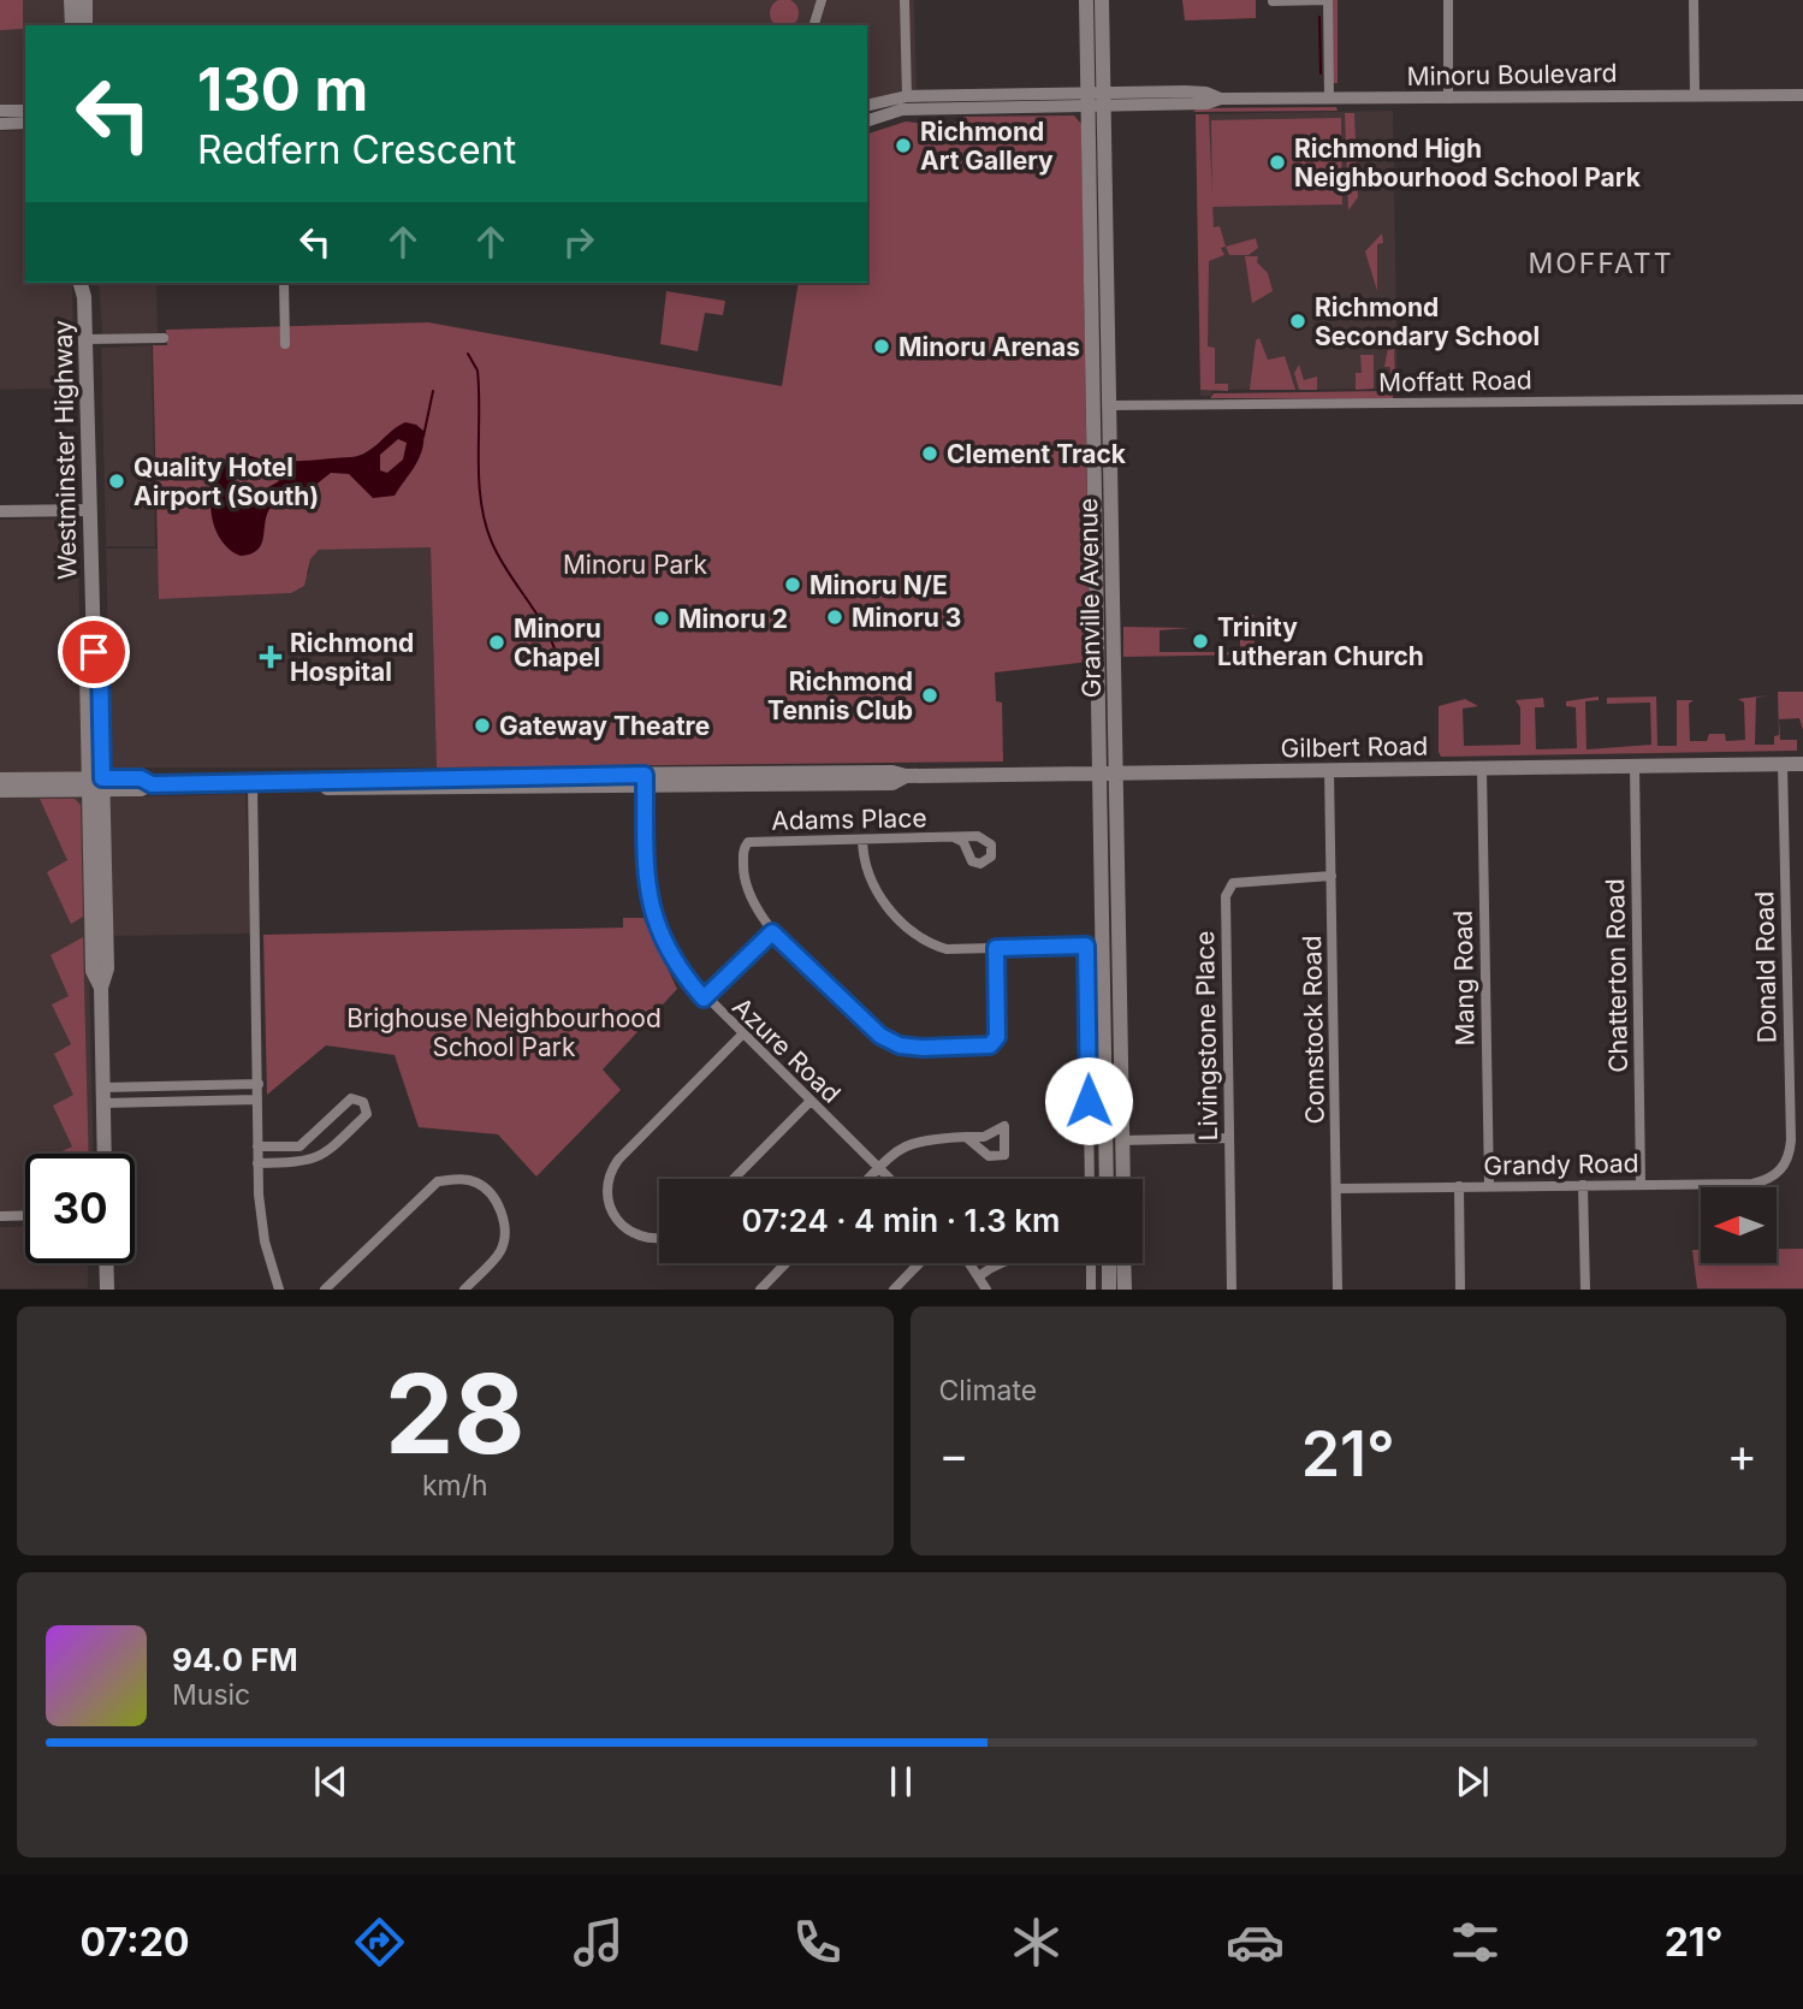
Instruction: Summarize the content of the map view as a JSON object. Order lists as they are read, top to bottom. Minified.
{"streets":{"main road":["Westminster Highway","Granville Avenue","Gilbert Road"],"street":["Minoru Boulevard","Moffatt Road","Adams Place","Donald Road","Chatterton Road","Mang Road","Comstock Road","Livingstone Place","Azure Road","Grandy Road"]},"crossings":[["Minoru Boulevard","Granville Avenue"],["Moffatt Road","Granville Avenue"],["Westminster Highway","Gilbert Road"],["Granville Avenue","Gilbert Road"],["Gilbert Road","Donald Road"],["Gilbert Road","Chatterton Road"],["Gilbert Road","Mang Road"],["Gilbert Road","Comstock Road"],["Gilbert Road","Azure Road"],["Donald Road","Grandy Road"],["Chatterton Road","Grandy Road"],["Mang Road","Grandy Road"],["Comstock Road","Livingstone Place"],["Comstock Road","Grandy Road"]],"districts":["MOFFATT"],"parks":["Minoru Park","Brighouse Neighbourhood School Park"],"places":{"other":["Richmond Art Gallery","Richmond High Neighbourhood School Park","Richmond Secondary School","Minoru Arenas","Clement Track","Quality Hotel Airport (South)","Minoru N/E","Minoru 3","Minoru 2","Trinity Lutheran Church","Minoru Chapel","Richmond Tennis Club","Gateway Theatre"],"health":["Richmond Hospital"]},"north":"left","page":{"turn":["130 m","Redfern Crescent"],"limit":"30","trip":"07:24 · 4 min · 1.3 km","tile":[["28","km/h"],"Climate"],"heat":["−","21°","+"],"song":["94.0 FM","Music"],"tabs":["07:20","21°"]}}
